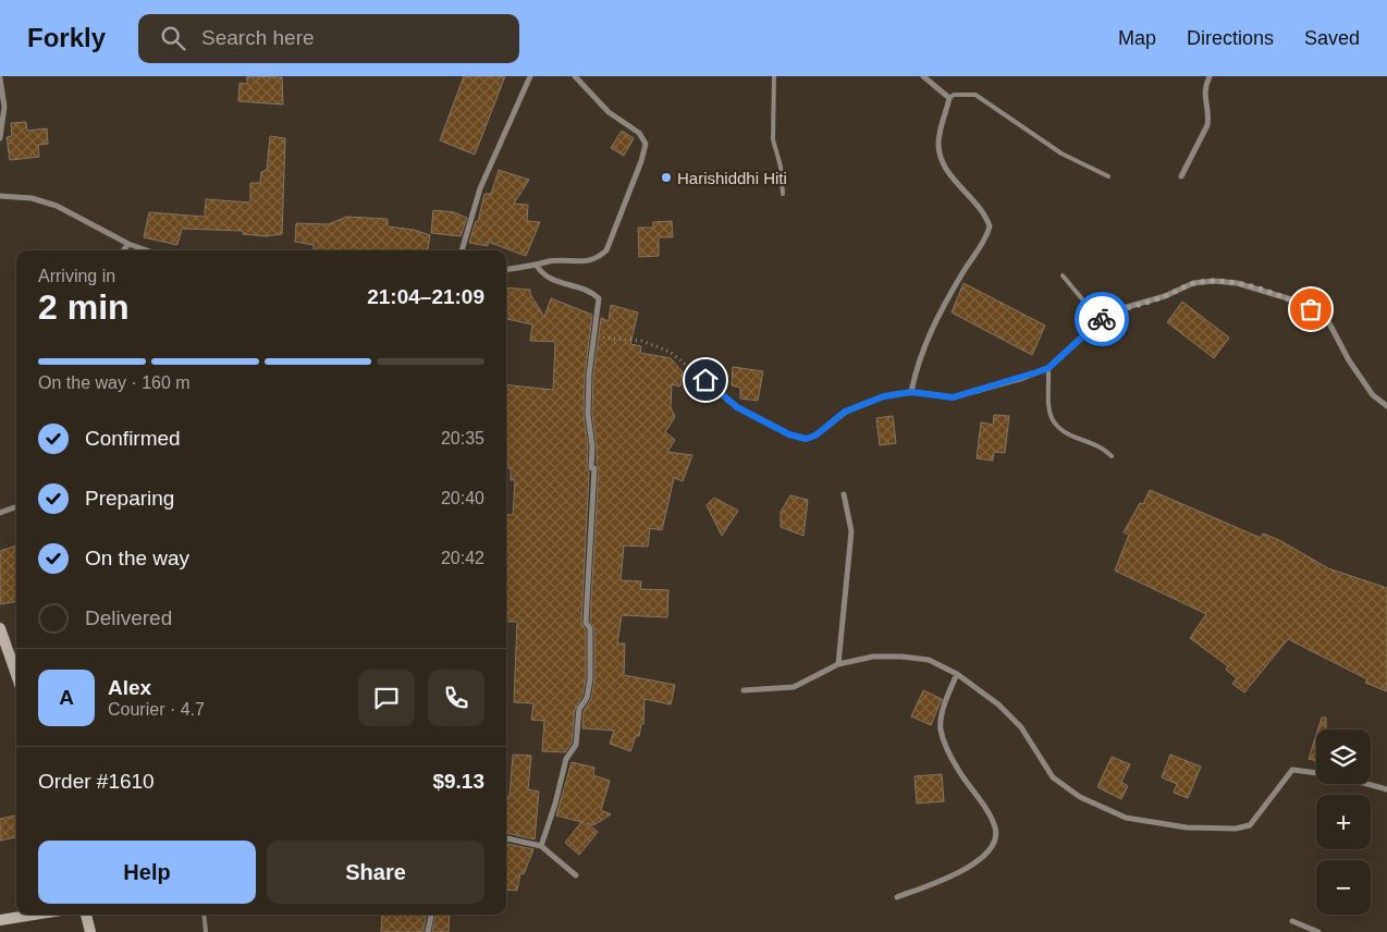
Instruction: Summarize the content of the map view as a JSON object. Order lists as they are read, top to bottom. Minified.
{"places":["Harishiddhi Hiti"],"page":{"header":"Forkly","search":"Search here","nav":["Map","Directions","Saved"],"heading":["2 min","Arriving in","21:04–21:09"],"panel":["Alex","Courier · 4.7","Order #1610","$9.13"],"bar":"On the way · 160 m","list":[["Confirmed","20:35"],["Preparing","20:40"],["On the way","20:42"],"Delivered"],"round":"A","map_buttons":["+","−"],"buttons":["Help","Share"]}}
